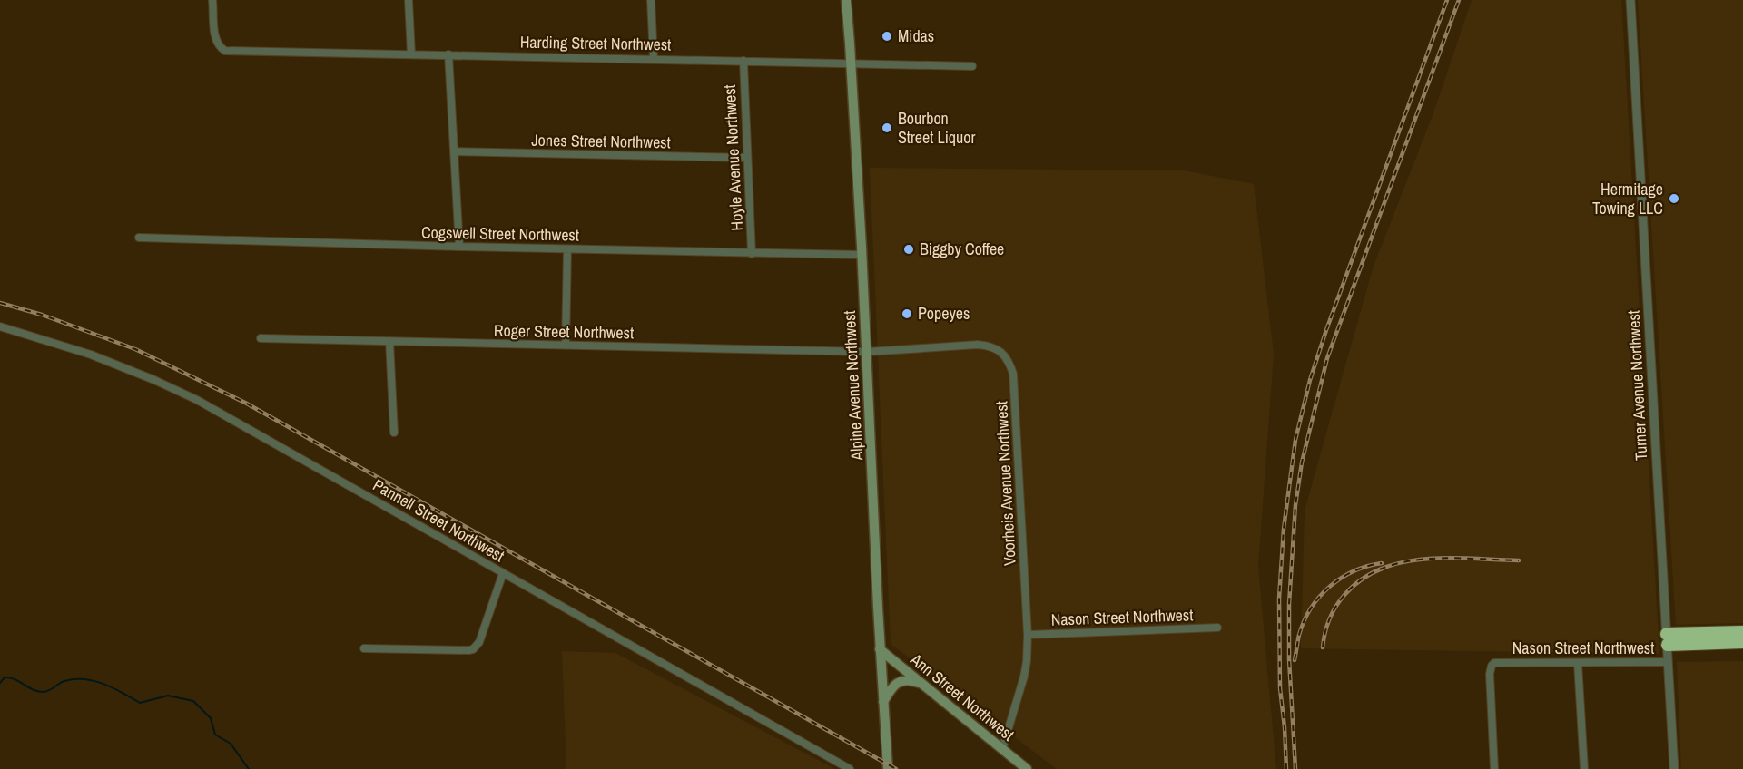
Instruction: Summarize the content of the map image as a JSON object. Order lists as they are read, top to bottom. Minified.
{"streets":{"main road":["Alpine Avenue Northwest","Ann Street Northwest"],"street":["Harding Street Northwest","Jones Street Northwest","Hoyle Avenue Northwest","Cogswell Street Northwest","Roger Street Northwest","Turner Avenue Northwest","Voorheis Avenue Northwest","Pannell Street Northwest","Nason Street Northwest"]},"crossings":[["Harding Street Northwest","Hoyle Avenue Northwest"],["Harding Street Northwest","Alpine Avenue Northwest"],["Jones Street Northwest","Hoyle Avenue Northwest"],["Hoyle Avenue Northwest","Cogswell Street Northwest"],["Cogswell Street Northwest","Alpine Avenue Northwest"],["Roger Street Northwest","Alpine Avenue Northwest"],["Roger Street Northwest","Voorheis Avenue Northwest"],["Alpine Avenue Northwest","Voorheis Avenue Northwest"],["Alpine Avenue Northwest","Ann Street Northwest"],["Turner Avenue Northwest","Nason Street Northwest"],["Voorheis Avenue Northwest","Nason Street Northwest"],["Voorheis Avenue Northwest","Ann Street Northwest"]],"places":["Midas","Bourbon Street Liquor","Hermitage Towing LLC","Biggby Coffee","Popeyes"]}
